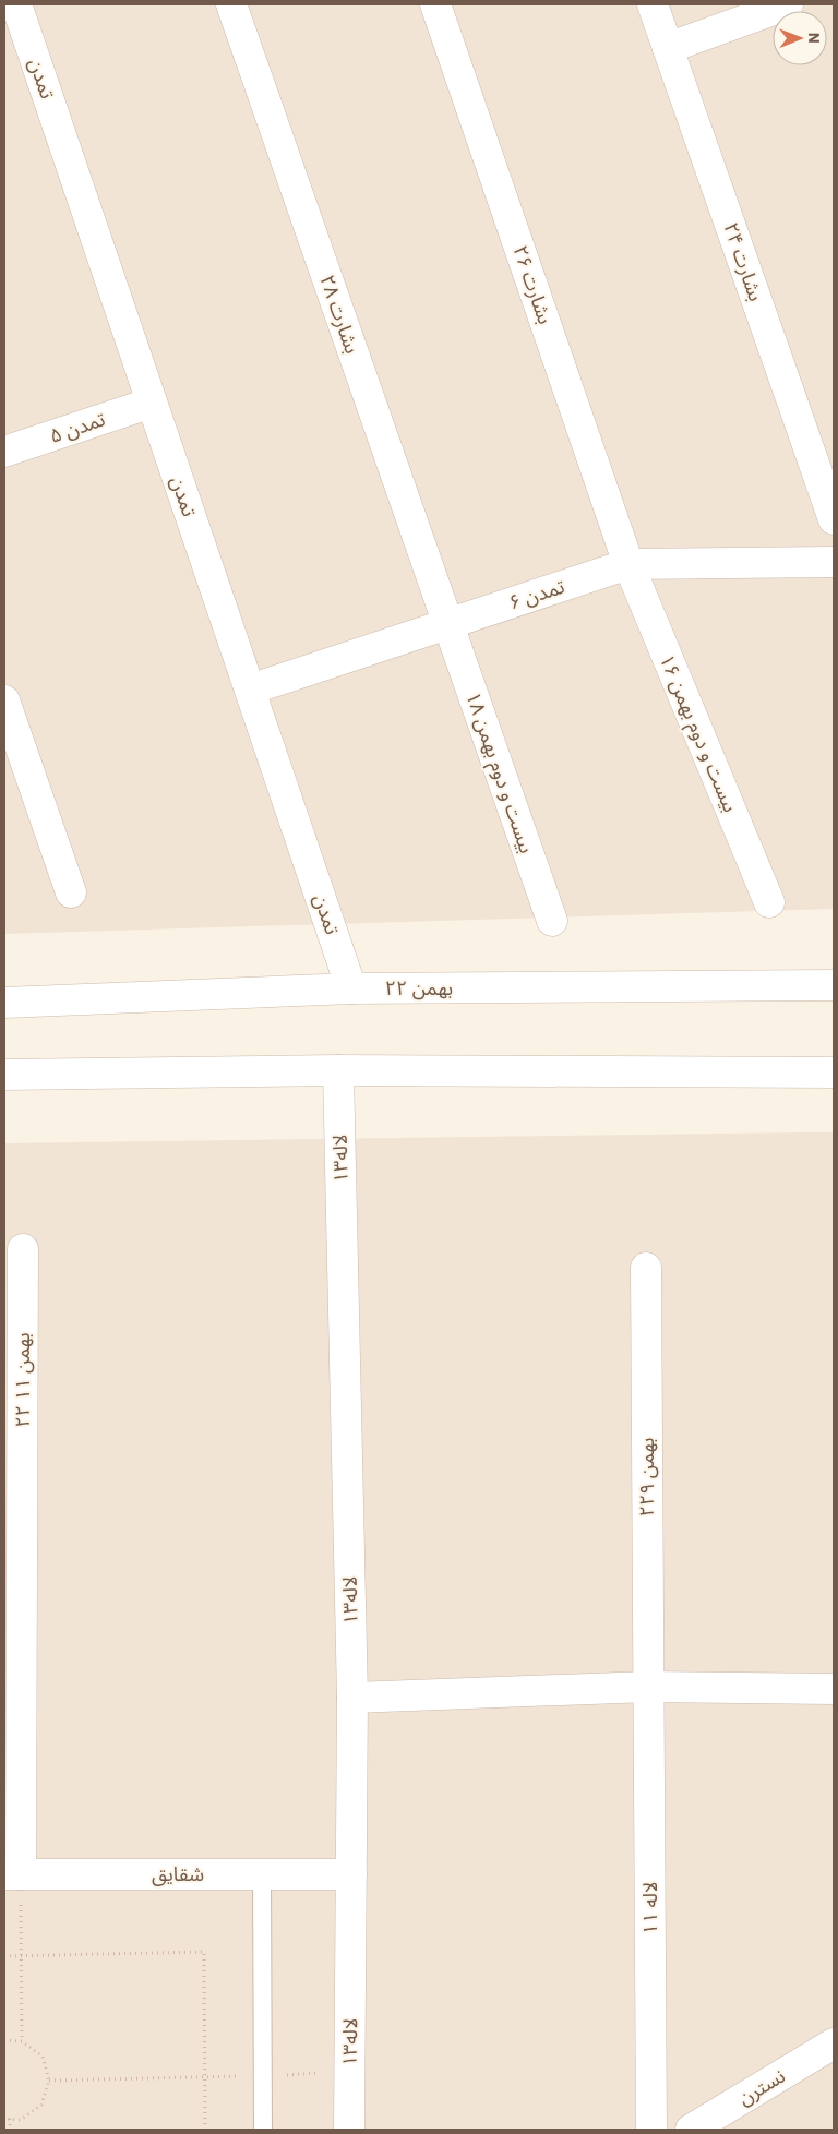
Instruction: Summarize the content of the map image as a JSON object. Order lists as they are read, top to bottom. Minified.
{"streets":{"street":["تمدن","بشارت ۲۴","بشارت ۲۶","بشارت ۲۸","تمدن ۵","تمدن ۶","بیست و دوم بهمن ۱۶","بیست و دوم بهمن ۱۸","۲۲ بهمن","لاله۱۳","۲۲ بهمن ۱۱","۲۲بهمن ۹","شقايق","لاله ۱۱","نسترن"]},"crossings":[["تمدن","تمدن ۵"],["تمدن","تمدن ۶"],["تمدن","۲۲ بهمن"],["بشارت ۲۶","تمدن ۶"],["بشارت ۲۶","بیست و دوم بهمن ۱۶"],["بشارت ۲۸","تمدن ۶"],["بشارت ۲۸","بیست و دوم بهمن ۱۸"],["تمدن ۶","بیست و دوم بهمن ۱۶"],["تمدن ۶","بیست و دوم بهمن ۱۸"],["لاله۱۳","شقايق"],["۲۲ بهمن ۱۱","شقايق"],["۲۲بهمن ۹","لاله ۱۱"]],"north":"right"}
